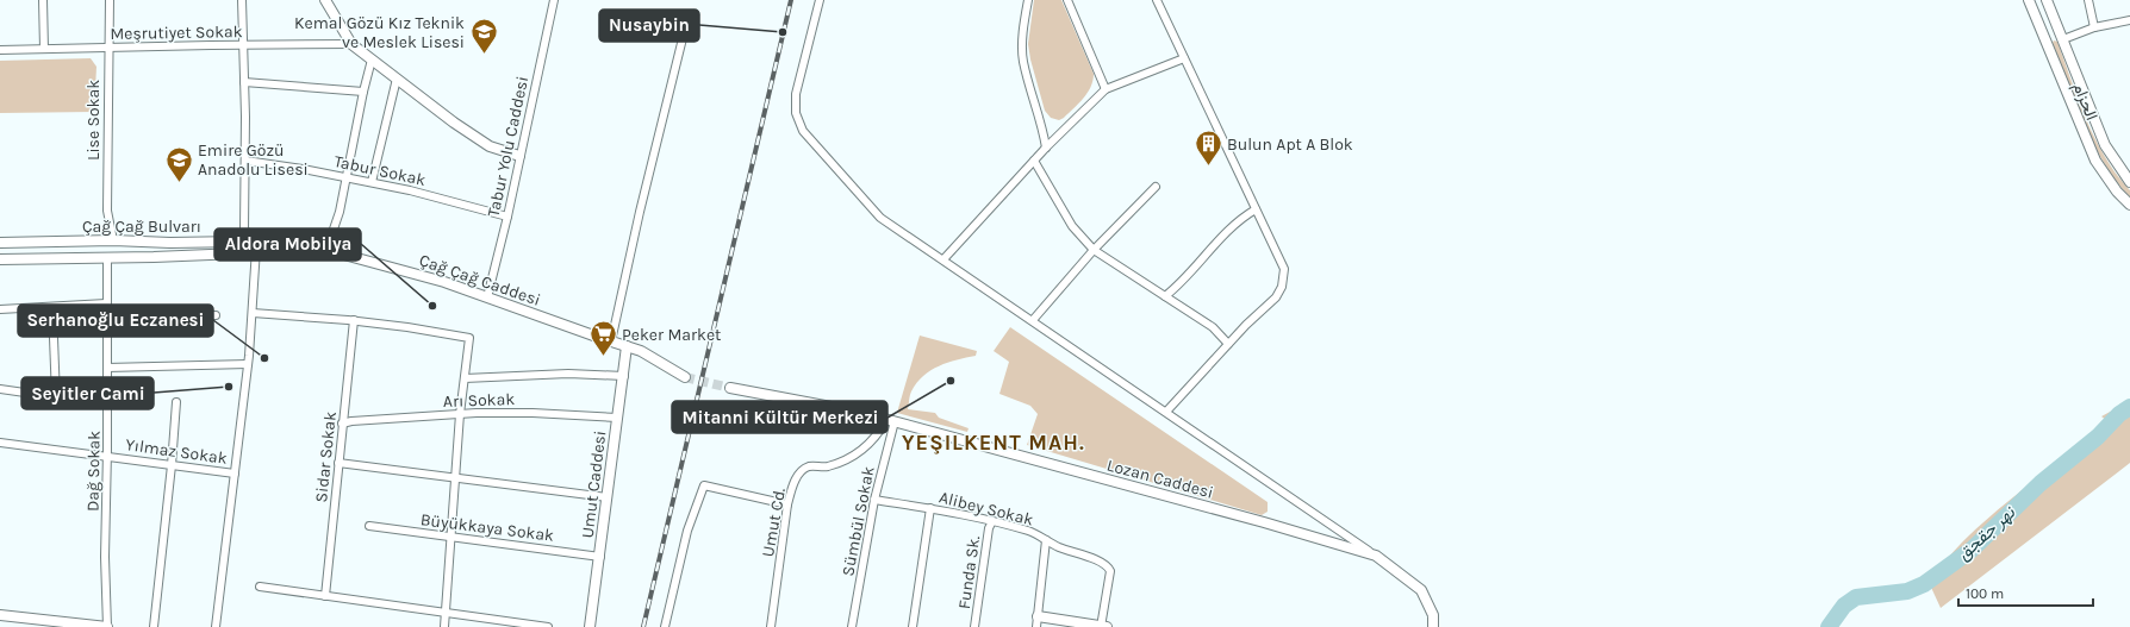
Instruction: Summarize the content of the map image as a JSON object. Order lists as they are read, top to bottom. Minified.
{"streets":{"main road":["الحزام","Çağ Çağ Bulvarı","Çağ Çağ Caddesi","Lozan Caddesi","Umut Caddesi"],"street":["Meşrutiyet Sokak","Lise Sokak","Tabur Yolu Caddesi","Tabur Sokak","Arı Sokak","Yılmaz Sokak","Sidar Sokak","Dağ Sokak","Alibey Sokak","Sümbül Sokak","Umut Cd.","Büyükkaya Sokak","Funda Sk."]},"crossings":[["Meşrutiyet Sokak","Lise Sokak"],["Lise Sokak","Çağ Çağ Bulvarı"],["Tabur Yolu Caddesi","Tabur Sokak"],["Tabur Yolu Caddesi","Çağ Çağ Caddesi"],["Çağ Çağ Bulvarı","Çağ Çağ Caddesi"],["Çağ Çağ Bulvarı","Dağ Sokak"],["Çağ Çağ Caddesi","Umut Caddesi"],["Arı Sokak","Sidar Sokak"],["Arı Sokak","Umut Caddesi"],["Yılmaz Sokak","Dağ Sokak"],["Lozan Caddesi","Sümbül Sokak"],["Lozan Caddesi","Umut Cd."],["Umut Caddesi","Büyükkaya Sokak"],["Alibey Sokak","Sümbül Sokak"],["Alibey Sokak","Funda Sk."],["Sümbül Sokak","Umut Cd."]],"districts":["YEŞILKENT MAH."],"water":["نهر جقجق"],"places":{"other":["Nusaybin","Aldora Mobilya","Serhanoğlu Eczanesi","Mitanni Kültür Merkezi","Seyitler Cami"],"school or university":["Kemal Gözü Kız Teknik ve Meslek Lisesi","Emire Gözü Anadolu Lisesi"],"building":["Bulun Apt A Blok"],"supermarket":["Peker Market"]},"scale_bar":"100 m"}
